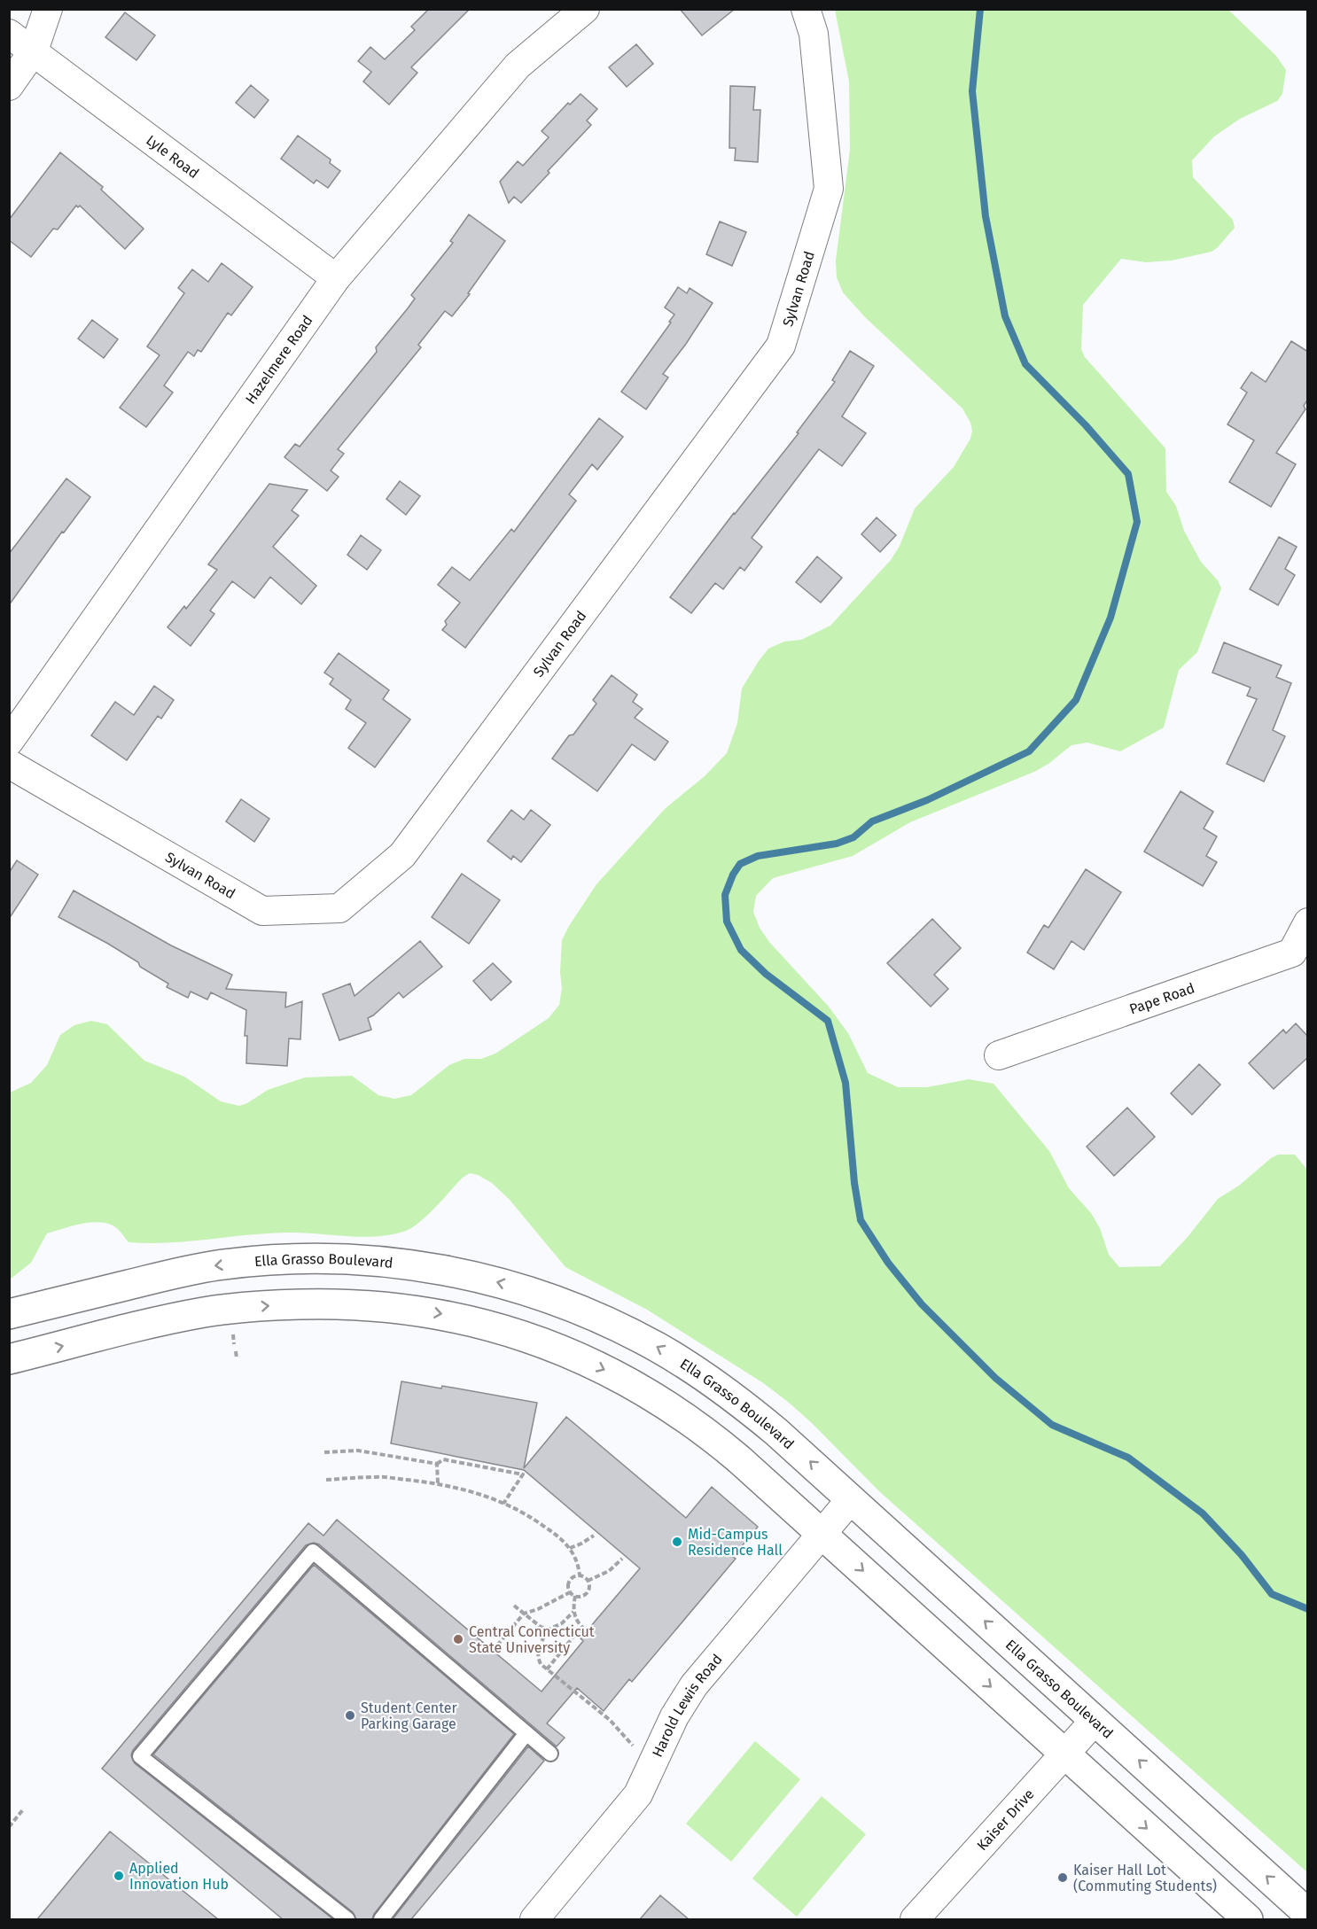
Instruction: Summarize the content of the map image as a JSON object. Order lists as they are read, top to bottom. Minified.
{"streets":{"main road":["Ella Grasso Boulevard"],"street":["Lyle Road","Sylvan Road","Hazelmere Road","Pape Road","Harold Lewis Road","Kaiser Drive"]},"crossings":[["Lyle Road","Hazelmere Road"],["Ella Grasso Boulevard","Harold Lewis Road"],["Ella Grasso Boulevard","Kaiser Drive"]],"places":["Mid-Campus Residence Hall","Central Connecticut State University","Student Center Parking Garage","Applied Innovation Hub","Kaiser Hall Lot (Commuting Students)"]}
